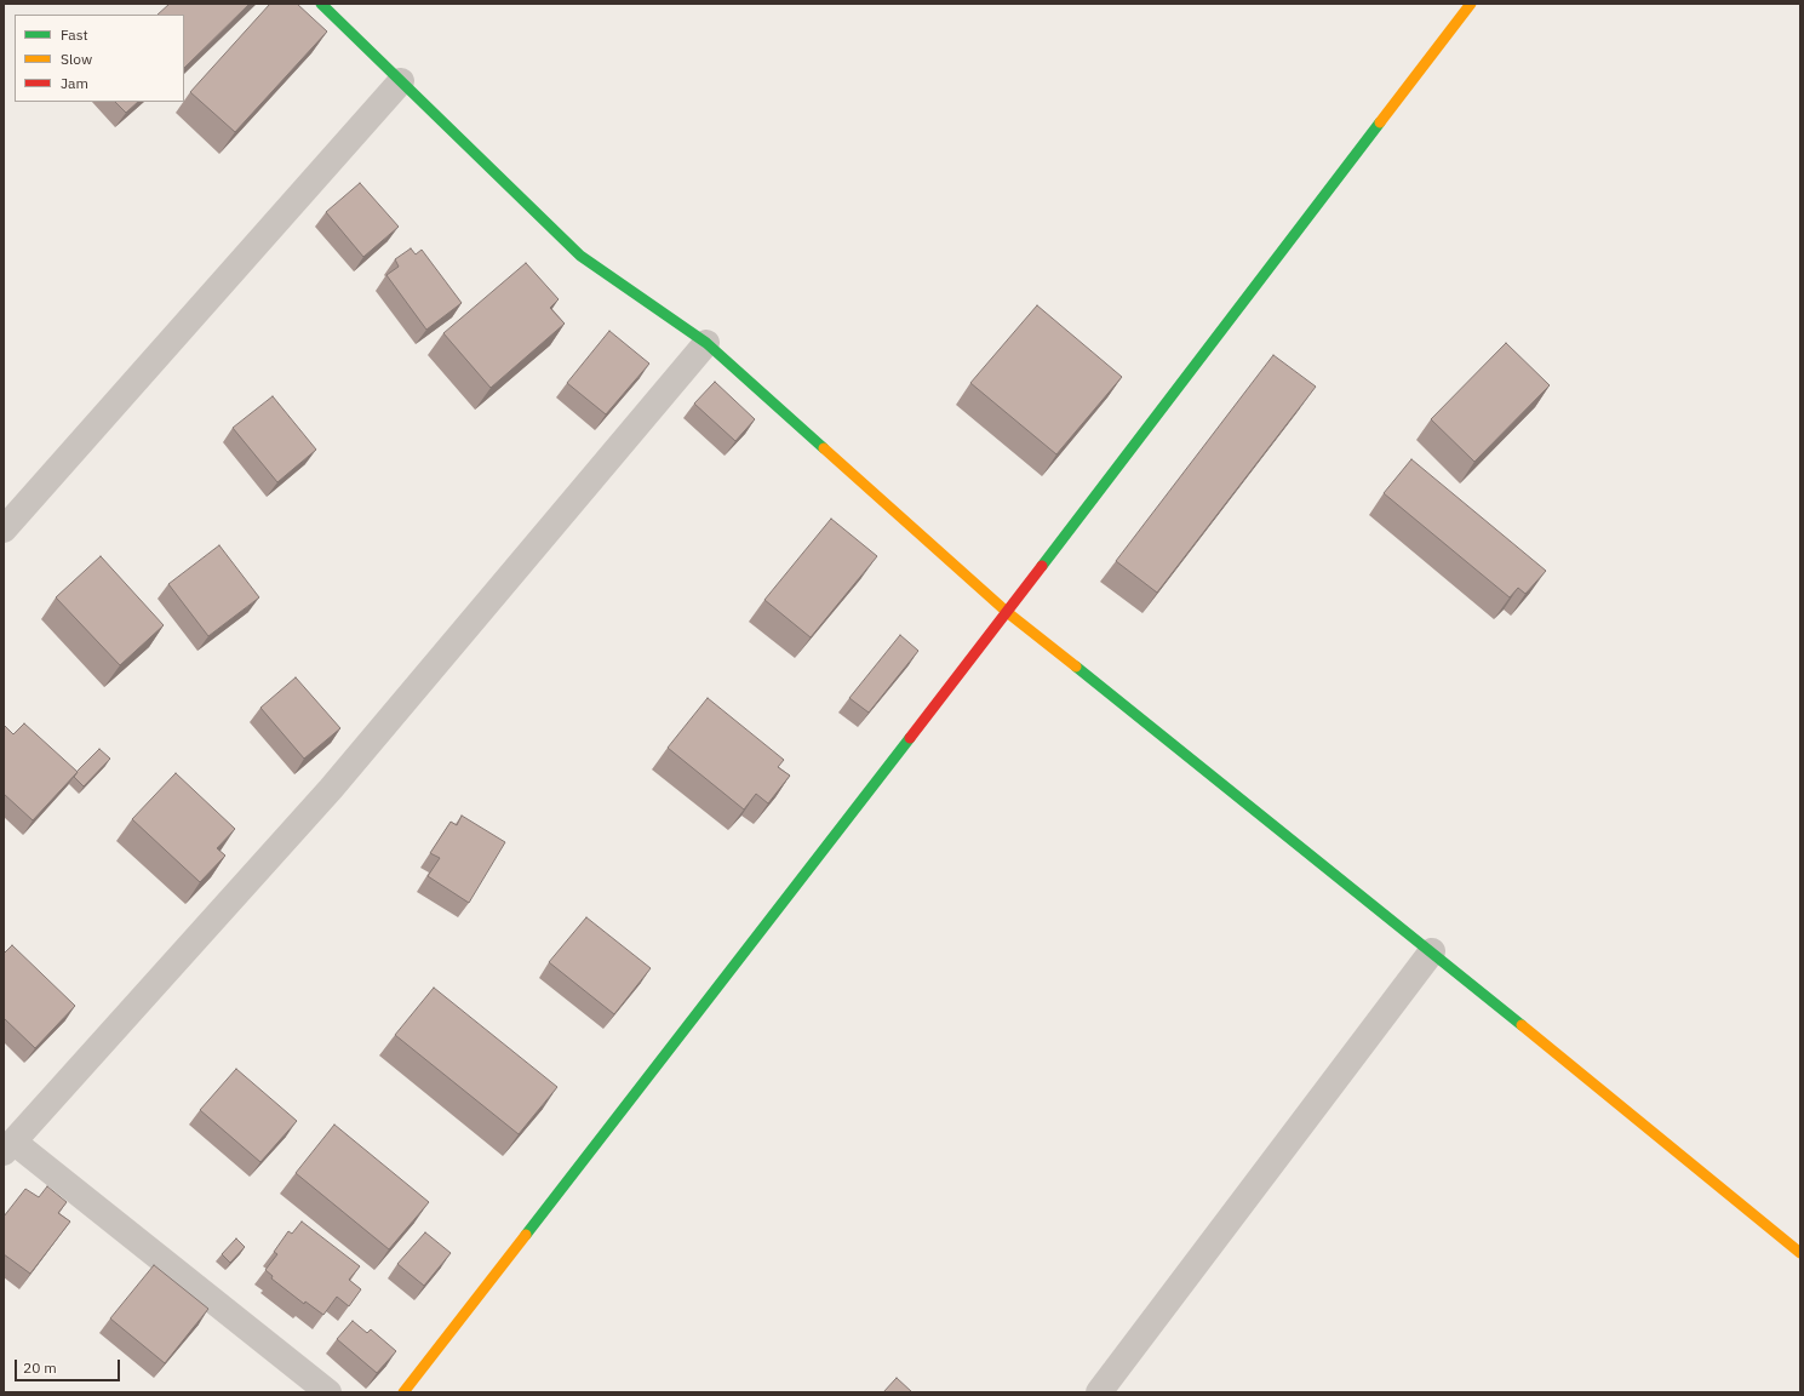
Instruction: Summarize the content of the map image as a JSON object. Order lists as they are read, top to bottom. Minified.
{"legend":["Fast","Slow","Jam"],"scale_bar":"20 m"}
